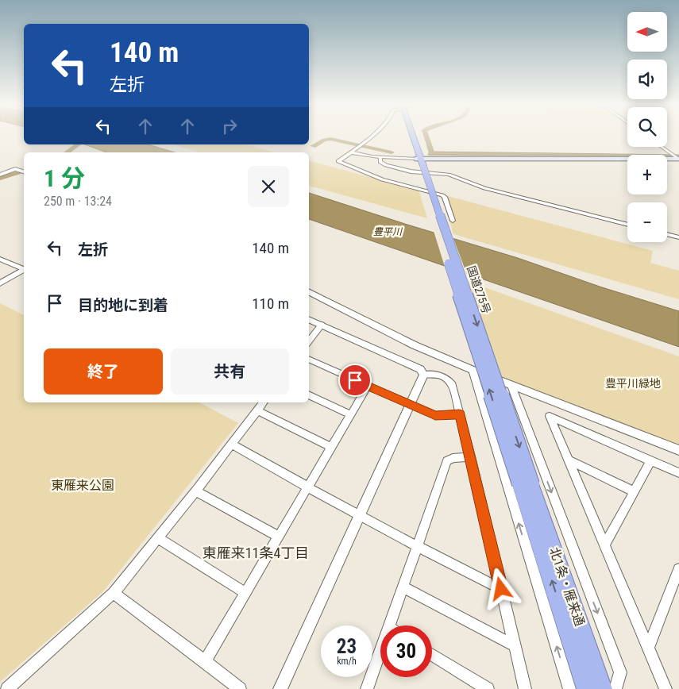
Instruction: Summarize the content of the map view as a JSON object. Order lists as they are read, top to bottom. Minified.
{"streets":{"highway":["国道275号","北1条・雁来通"]},"crossings":[["国道275号","北1条・雁来通"]],"districts":["東雁来11条4丁目"],"water":["豊平川"],"parks":["豊平川緑地","東雁来公園"],"north":"left","page":{"map_buttons":["+","−"],"turn":["140 m","左折"],"heading":["1 分","250 m · 13:24"],"list":[{"name":"左折","value":"140 m"},{"name":"目的地に到着","value":"110 m"}],"buttons":["終了","共有"],"speed":"23 km/h","limit":"30"}}
